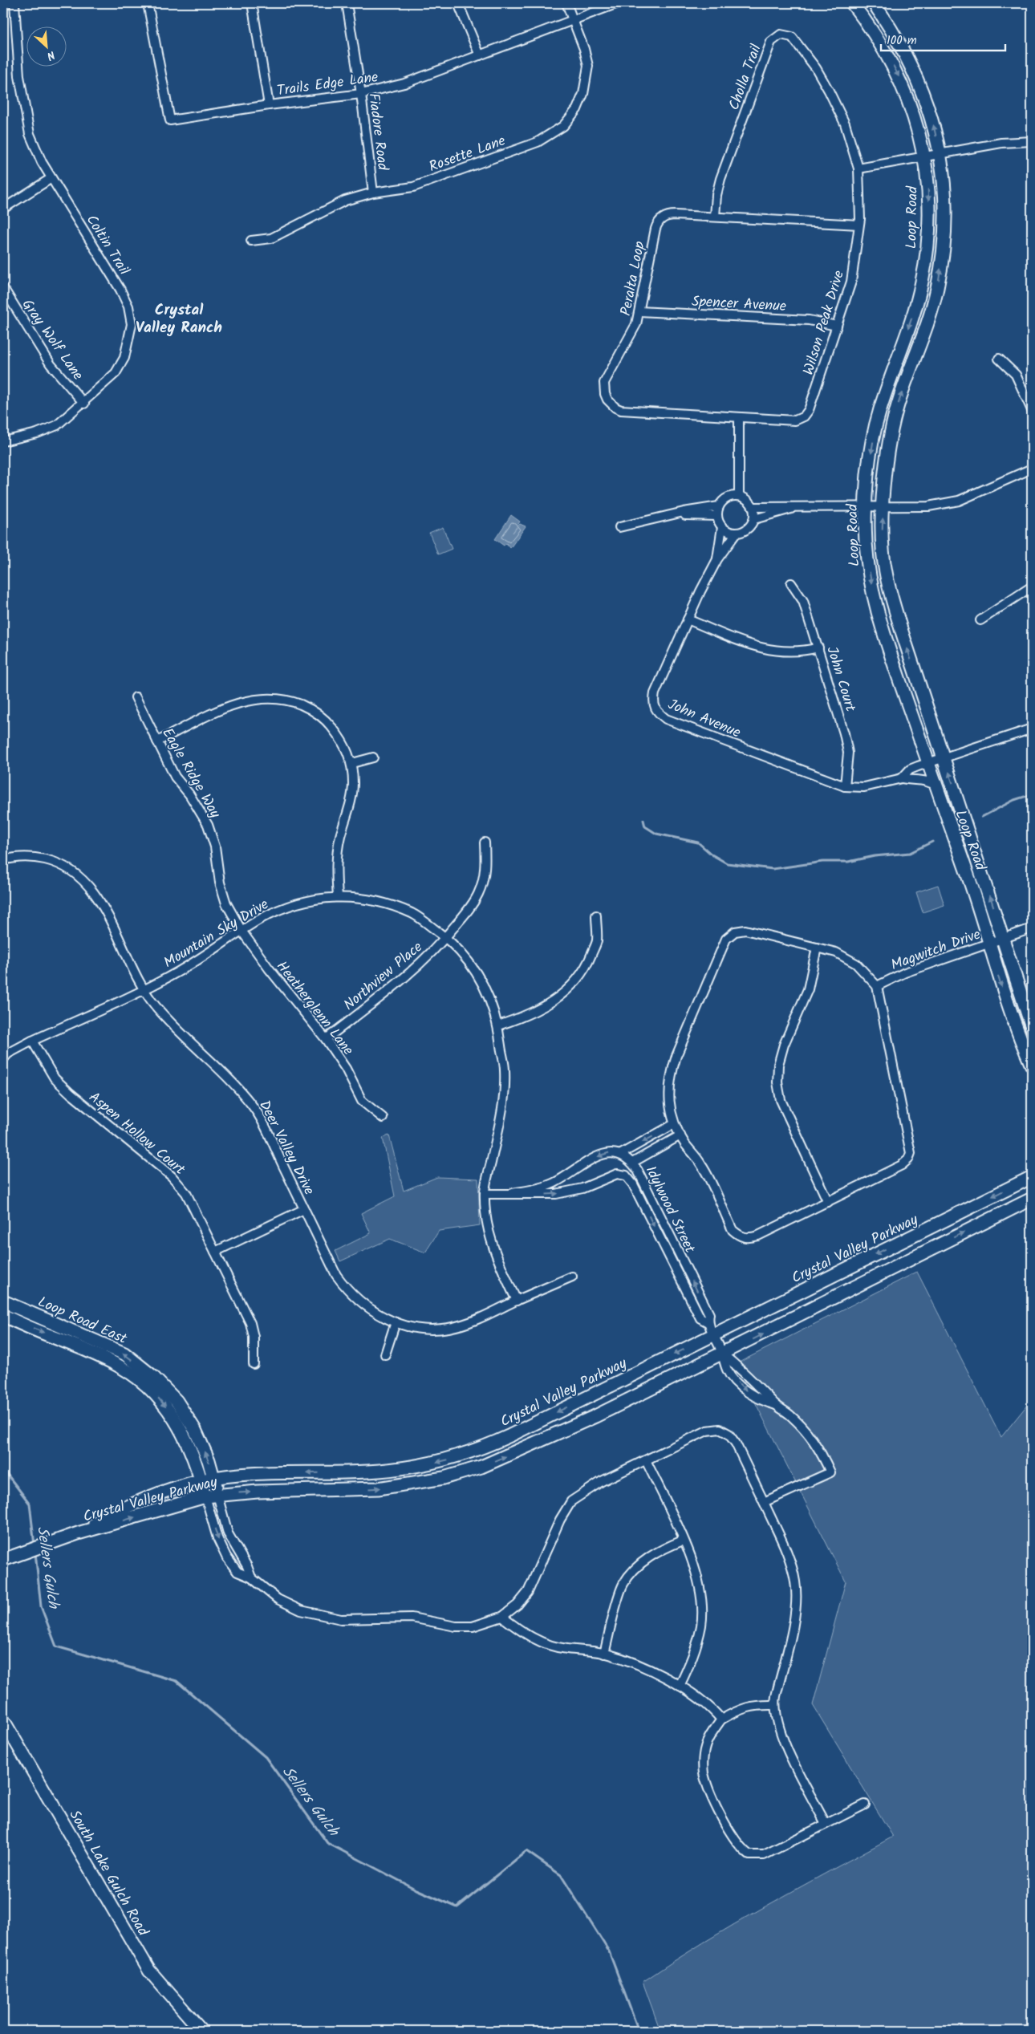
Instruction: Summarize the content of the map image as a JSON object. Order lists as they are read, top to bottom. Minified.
{"streets":{"street":["Cholla Trail","Trails Edge Lane","Fiadore Road","Rosette Lane","Loop Road","Coltin Trail","Peralta Loop","Spencer Avenue","Wilson Peak Drive","Gray Wolf Lane","John Court","John Avenue","Eagle Ridge Way","Mountain Sky Drive","Magwitch Drive","Northview Place","Heatherglenn Lane","Aspen Hollow Court","Deer Valley Drive","Idylwood Street","Crystal Valley Parkway","Loop Road East","South Lake Gulch Road"]},"crossings":[["Cholla Trail","Peralta Loop"],["Cholla Trail","Wilson Peak Drive"],["Trails Edge Lane","Fiadore Road"],["Trails Edge Lane","Rosette Lane"],["Fiadore Road","Rosette Lane"],["Loop Road","John Avenue"],["Loop Road","Magwitch Drive"],["Coltin Trail","Gray Wolf Lane"],["Peralta Loop","Spencer Avenue"],["Peralta Loop","Wilson Peak Drive"],["Spencer Avenue","Wilson Peak Drive"],["John Court","John Avenue"],["Eagle Ridge Way","Mountain Sky Drive"],["Eagle Ridge Way","Heatherglenn Lane"],["Mountain Sky Drive","Northview Place"],["Mountain Sky Drive","Heatherglenn Lane"],["Mountain Sky Drive","Aspen Hollow Court"],["Mountain Sky Drive","Deer Valley Drive"],["Mountain Sky Drive","Idylwood Street"],["Northview Place","Heatherglenn Lane"],["Idylwood Street","Crystal Valley Parkway"],["Crystal Valley Parkway","Loop Road East"]],"districts":["Crystal Valley Ranch"],"water":["Sellers Gulch"],"scale_bar":"100 m","north":"bottom right"}
